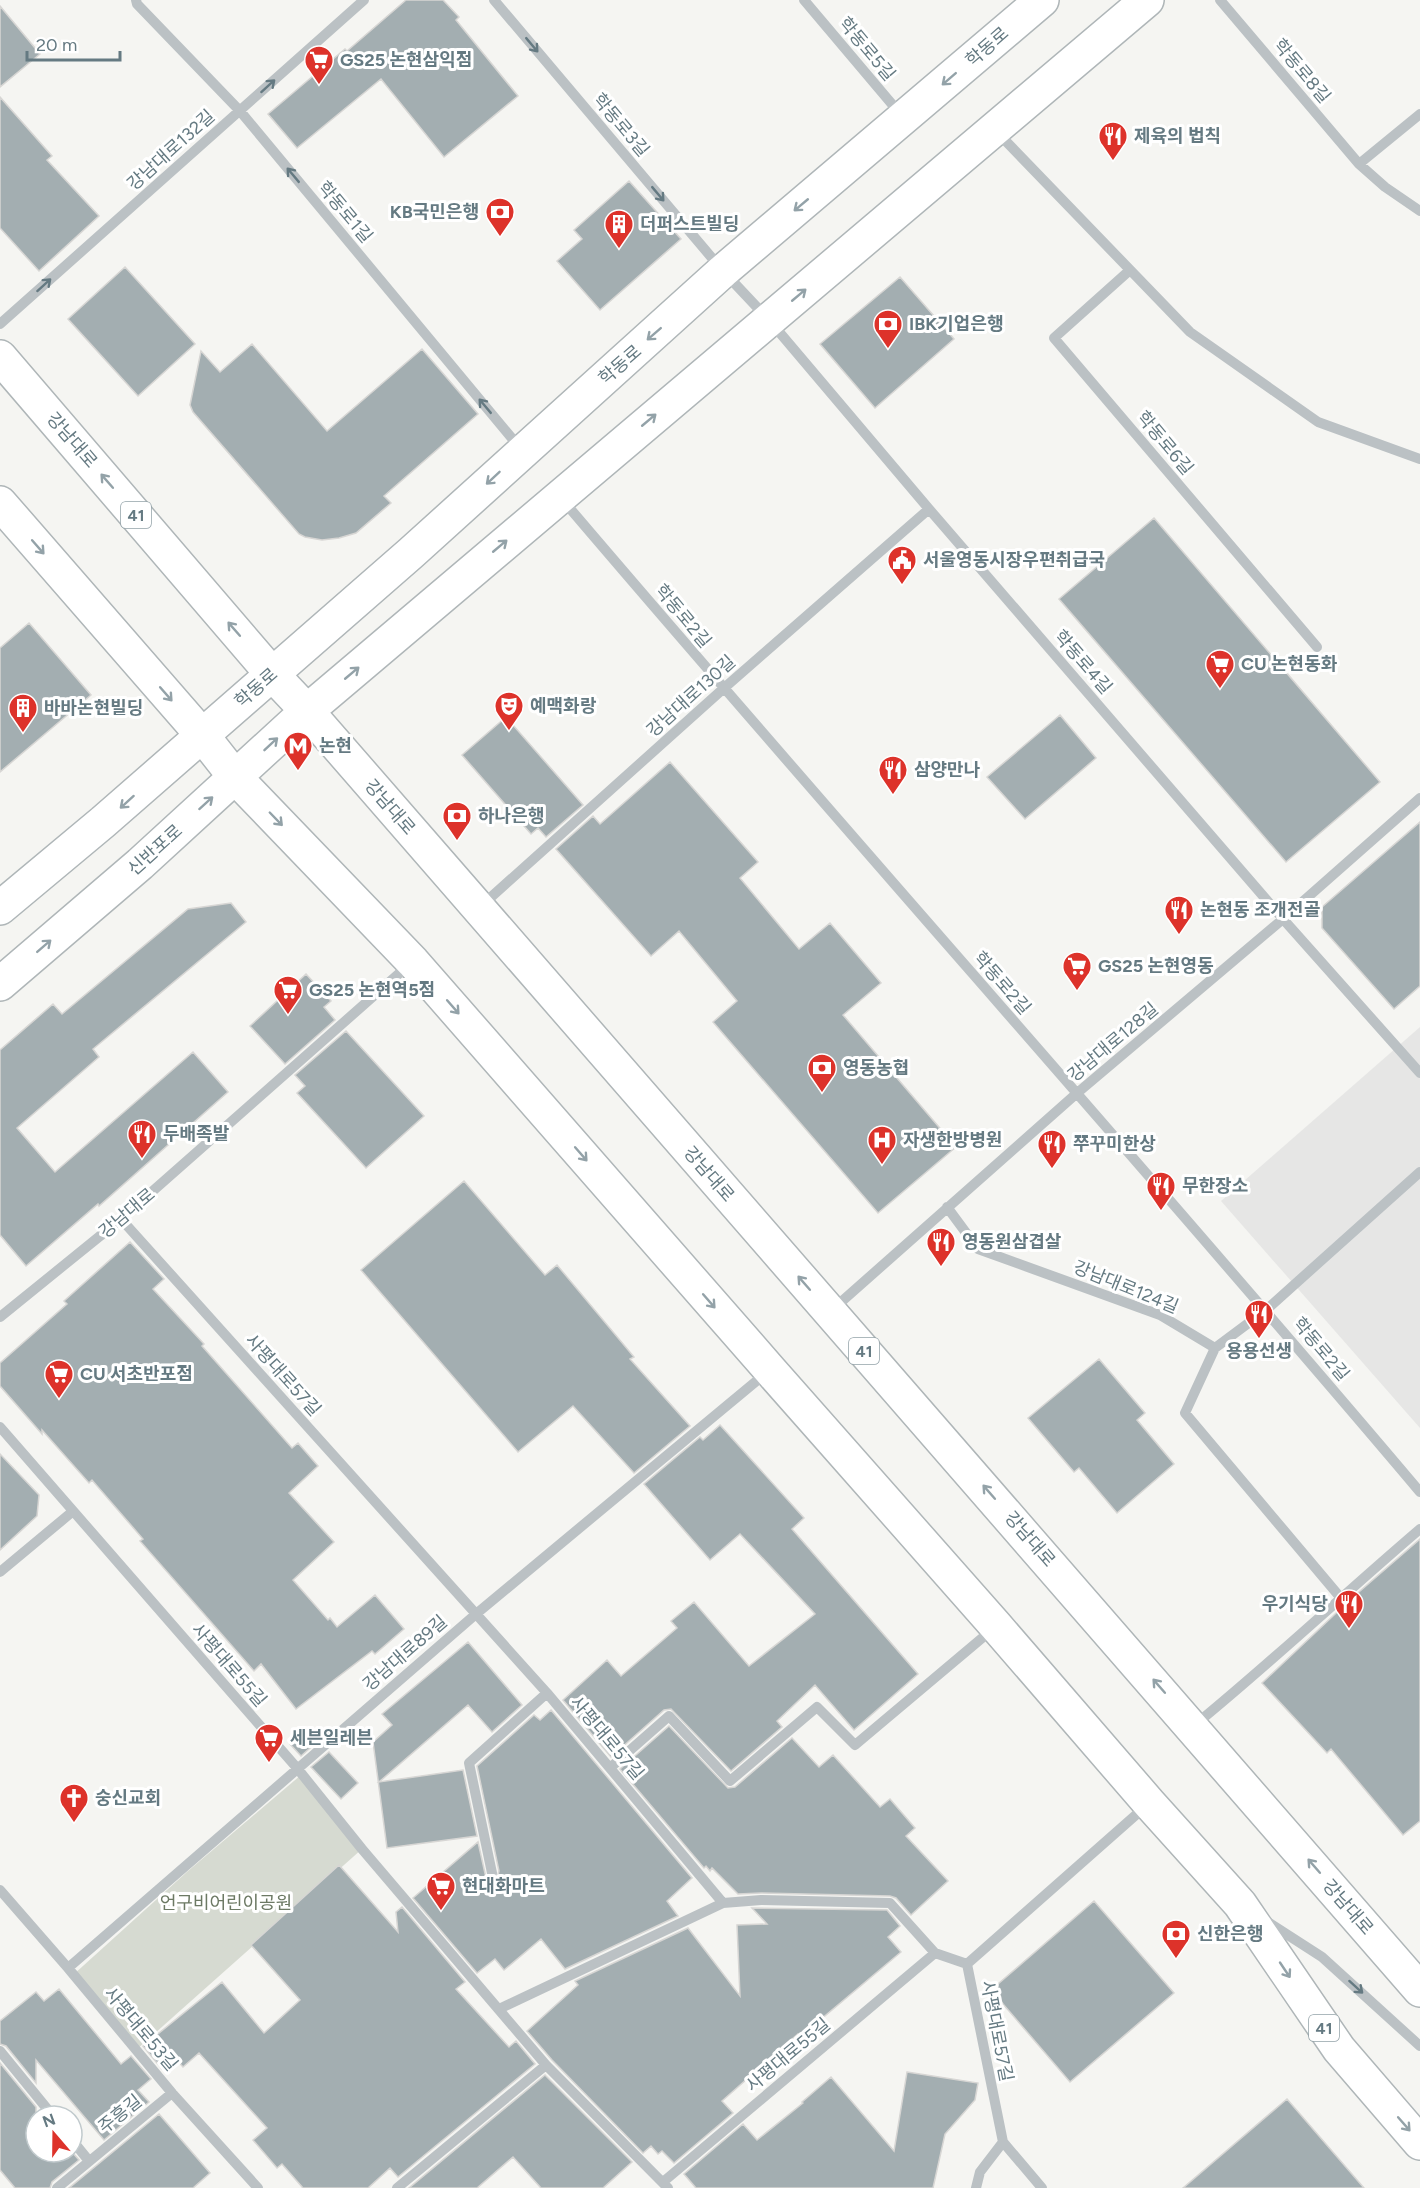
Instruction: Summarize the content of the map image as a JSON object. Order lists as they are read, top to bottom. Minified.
{"streets":{"main road":["학동로","강남대로","41","신반포로"],"street":["학동로5길","학동로8길","학동로3길","강남대로132길","학동로1길","학동로6길","학동로2길","학동로4길","강남대로130길","강남대로128길","강남대로124길","사평대로57길","강남대로89길","사평대로55길","사평대로53길","주흥길"]},"crossings":[["학동로","학동로5길"],["학동로","학동로3길"],["학동로","학동로1길"],["학동로","강남대로"],["학동로","41"],["학동로","학동로4길"],["학동로3길","학동로4길"],["강남대로132길","학동로1길"],["강남대로","41"],["강남대로","강남대로130길"],["강남대로","신반포로"],["강남대로","강남대로128길"],["강남대로","사평대로57길"],["41","신반포로"],["41","강남대로89길"],["학동로2길","강남대로130길"],["학동로2길","강남대로128길"],["학동로4길","강남대로130길"],["학동로4길","강남대로128길"],["강남대로128길","강남대로124길"],["사평대로57길","강남대로89길"],["사평대로57길","사평대로55길"],["강남대로89길","사평대로55길"],["강남대로89길","사평대로53길"],["사평대로53길","주흥길"]],"one_way":["학동로3길","강남대로132길","학동로1길"],"parks":["언구비어린이공원"],"places":{"supermarket":["GS25 논현삼익점","CU 논현동화","GS25 논현영동","GS25 논현역5점","CU 서초반포점","세븐일레븐","현대화마트"],"restaurant":["제육의 법칙","삼양만나","논현동 조개전골","두배족발","쭈꾸미한상","무한장소","영동원삼겹살","용용선생","우기식당"],"bank":["KB국민은행","IBK기업은행","하나은행","영동농협","신한은행"],"building":["더퍼스트빌딩","바바논현빌딩"],"public building":["서울영동시장우편취급국"],"theatre":["예맥화랑"],"metro station":["논현"],"hospital":["자생한방병원"],"church":["숭신교회"]},"scale_bar":"20 m","north":"top"}
